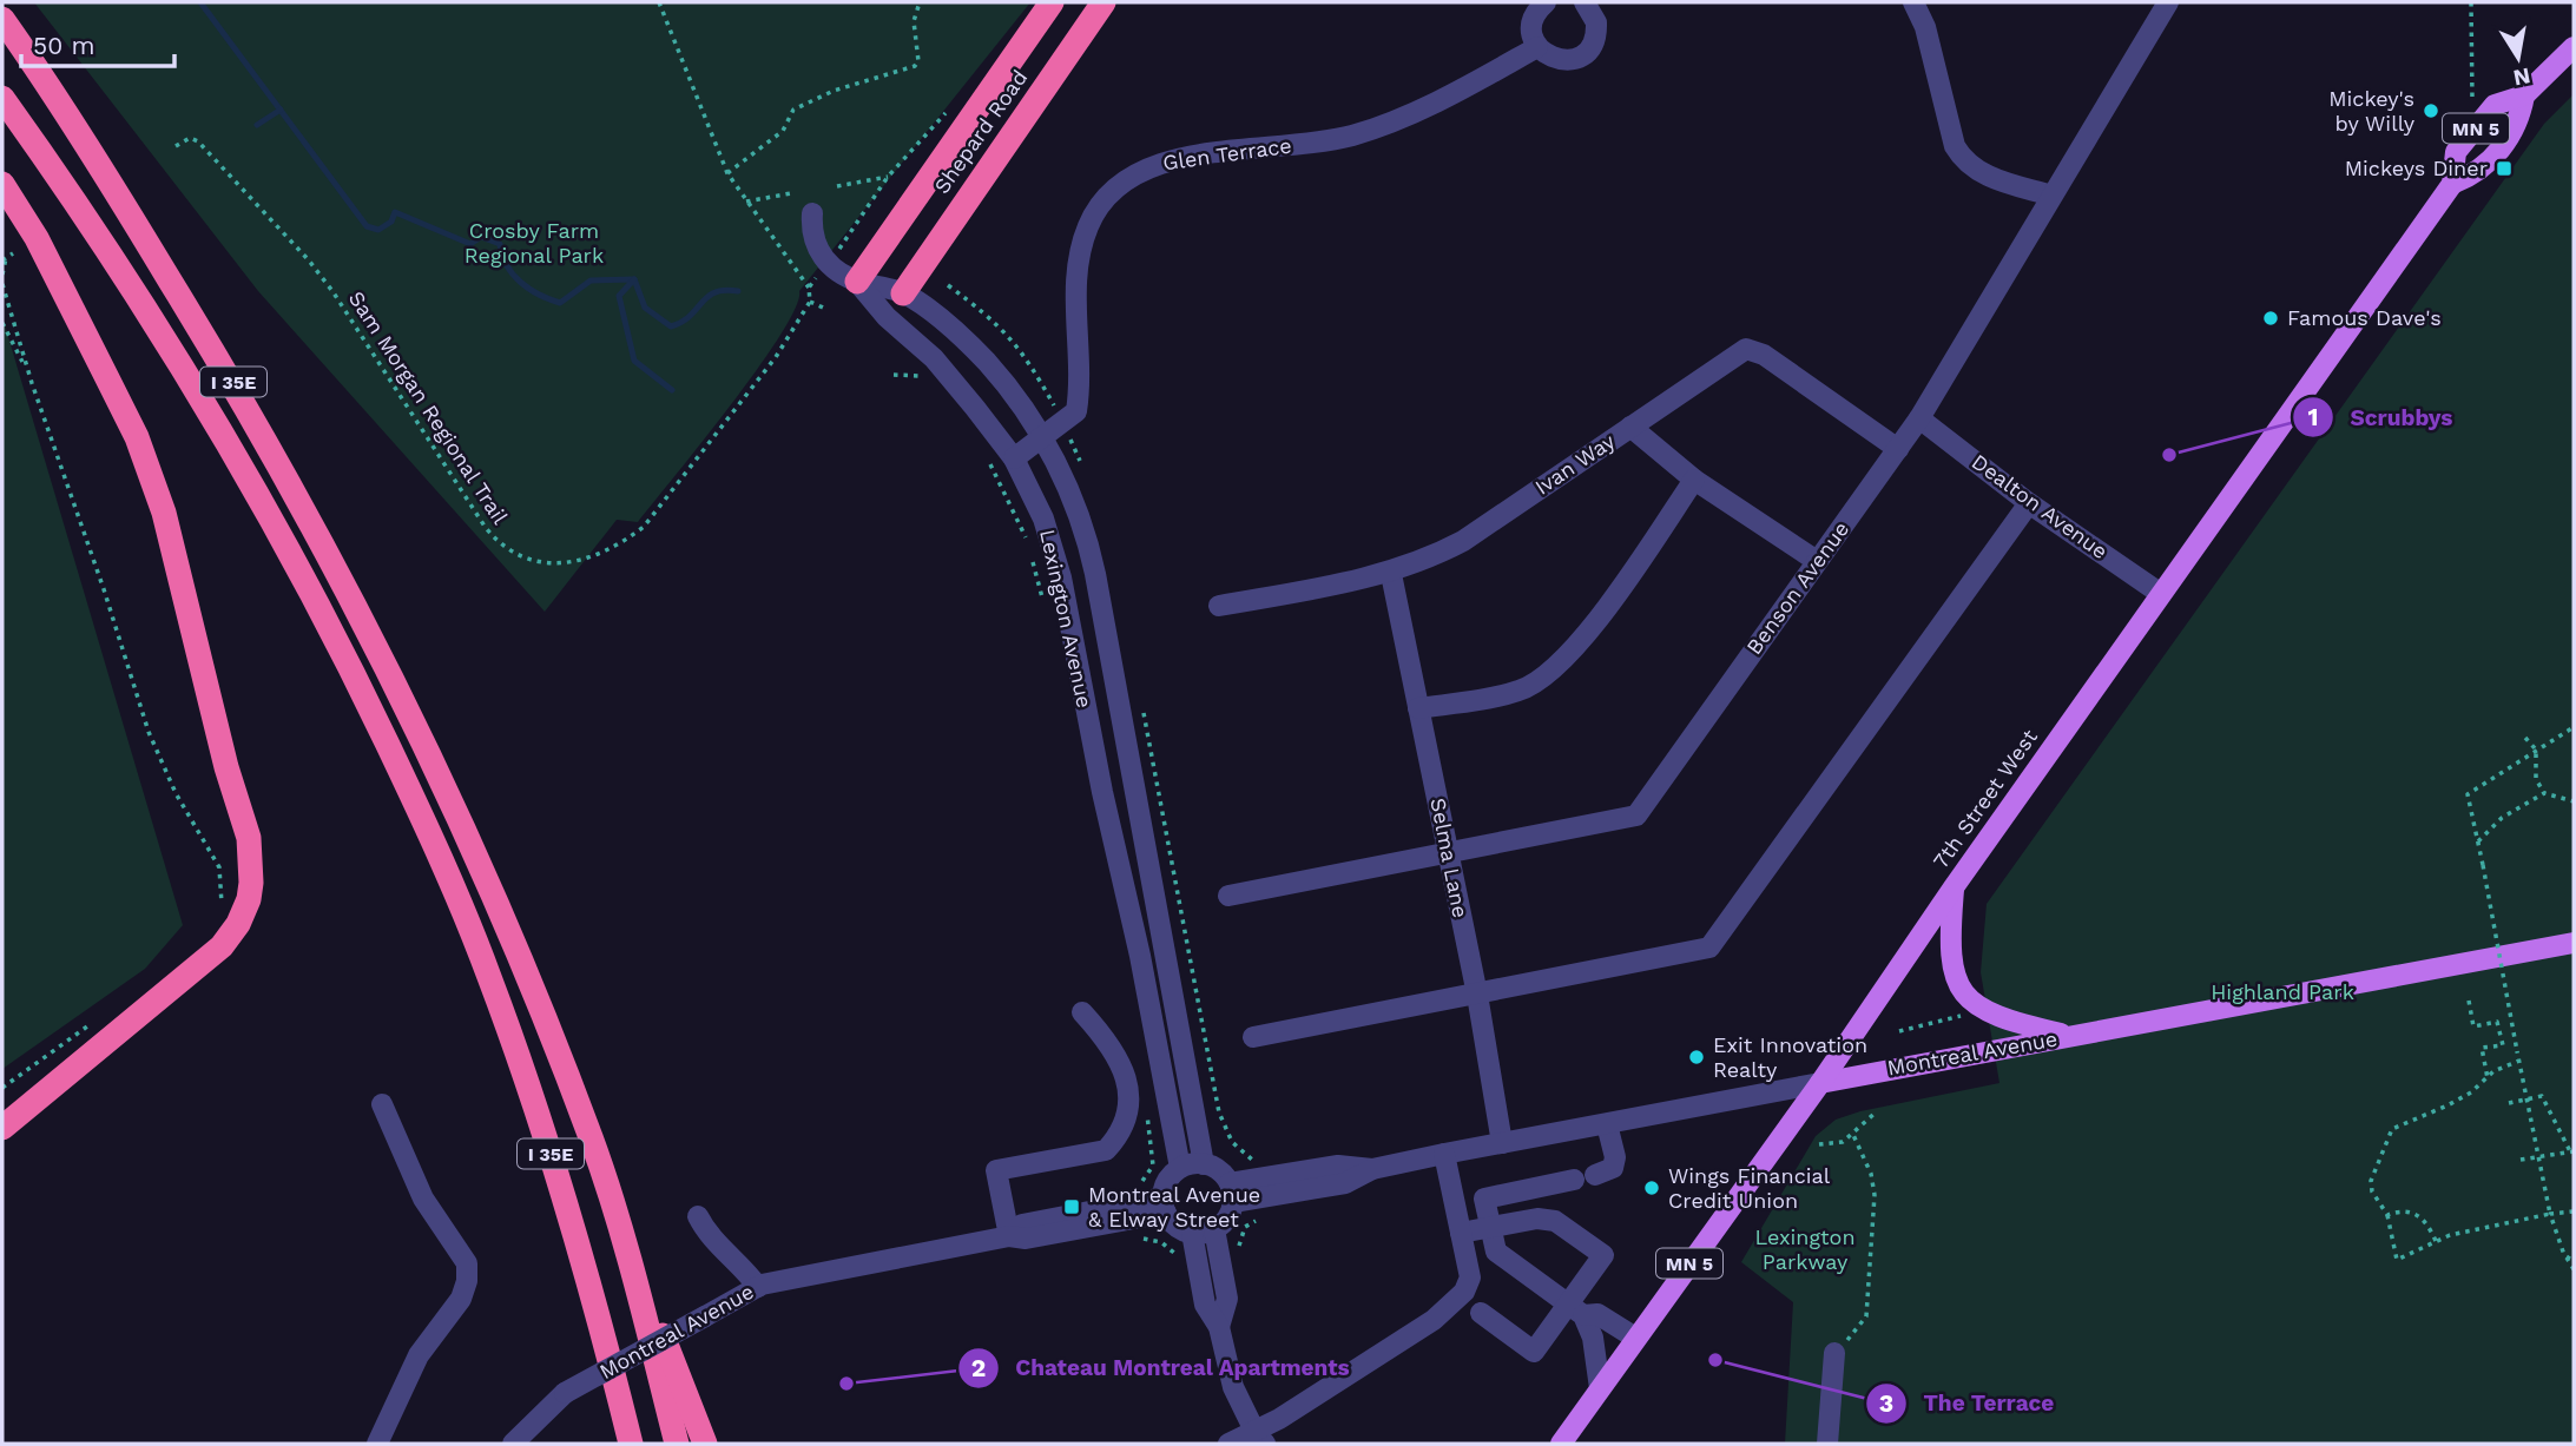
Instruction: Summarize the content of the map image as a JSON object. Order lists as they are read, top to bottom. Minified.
{"streets":{"highway":["Shepard Road","I 35E"],"main road":["MN 5","7th Street West","Montreal Avenue"],"street":["Glen Terrace","Ivan Way","Dealton Avenue","Benson Avenue","Lexington Avenue","Selma Lane"],"path":["Sam Morgan Regional Trail"]},"crossings":[["Shepard Road","Lexington Avenue"],["Ivan Way","Benson Avenue"],["Ivan Way","Selma Lane"],["Dealton Avenue","Benson Avenue"],["Dealton Avenue","7th Street West"],["Benson Avenue","Selma Lane"],["Lexington Avenue","Montreal Avenue"],["7th Street West","Montreal Avenue"],["Selma Lane","Montreal Avenue"]],"parks":["Crosby Farm Regional Park","Highland Park","Lexington Parkway"],"places":{"other":["Mickey's by Willy","Famous Dave's","Scrubbys","Exit Innovation Realty","Wings Financial Credit Union","The Terrace","Chateau Montreal Apartments"],"transit":["Mickeys Diner","Montreal Avenue & Elway Street"]},"scale_bar":"50 m","north":"bottom"}
